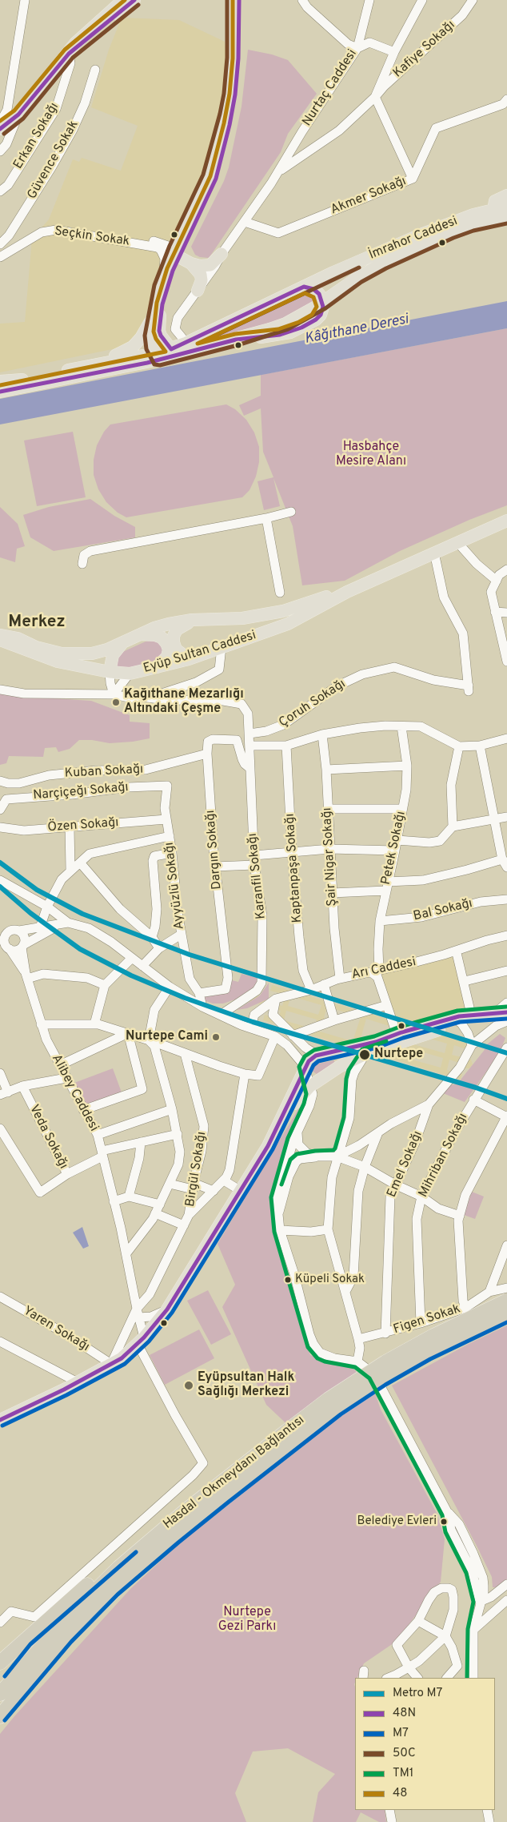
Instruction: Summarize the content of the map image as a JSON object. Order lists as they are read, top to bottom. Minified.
{"streets":{"highway":["Hasdal - Okmeydanı Bağlantısı"],"main road":["İmrahor Caddesi","Eyüp Sultan Caddesi"],"street":["Kafiye Sokağı","Nurtaç Caddesi","Erkan Sokağı","Güvence Sokak","Akmer Sokağı","Seçkin Sokak","Çoruh Sokağı","Kuban Sokağı","Narçiçeğı Sokağı","Özen Sokağı","Petek Sokağı","Dargın Sokağı","Şair Nigar Sokağı","Kaptanpaşa Sokağı","Karanfil Sokağı","Ayyüzlü Sokağı","Bal Sokağı","Arı Caddesi","Alibey Caddesi","Veda Sokağı","Mihriban Sokağı","Emel Sokağı","Birgül Sokağı","Figen Sokak","Yaren Sokağı"]},"crossings":[["Kafiye Sokağı","Nurtaç Caddesi"],["Nurtaç Caddesi","Akmer Sokağı"],["Nurtaç Caddesi","İmrahor Caddesi"],["Eyüp Sultan Caddesi","Çoruh Sokağı"],["Çoruh Sokağı","Karanfil Sokağı"],["Kuban Sokağı","Dargın Sokağı"],["Narçiçeğı Sokağı","Ayyüzlü Sokağı"],["Özen Sokağı","Ayyüzlü Sokağı"],["Petek Sokağı","Bal Sokağı"],["Petek Sokağı","Arı Caddesi"],["Dargın Sokağı","Ayyüzlü Sokağı"],["Şair Nigar Sokağı","Arı Caddesi"],["Kaptanpaşa Sokağı","Arı Caddesi"],["Alibey Caddesi","Veda Sokağı"],["Alibey Caddesi","Birgül Sokağı"],["Mihriban Sokağı","Figen Sokak"],["Emel Sokağı","Figen Sokak"]],"districts":["Merkez"],"water":["Kâğıthane Deresi"],"parks":["Hasbahçe Mesire Alanı","Nurtepe Gezi Parkı"],"places":["Kağıthane Mezarlığı Altındaki Çeşme","Nurtepe Cami","Nurtepe","Küpeli Sokak","Eyüpsultan Halk Sağlığı Merkezi","Belediye Evleri"],"lines":["transit line 48N","transit line 50C","transit line 48","metro line M7","transit line TM1","transit line M7"],"legend":["Metro M7","48N","M7","50C","TM1","48"]}
